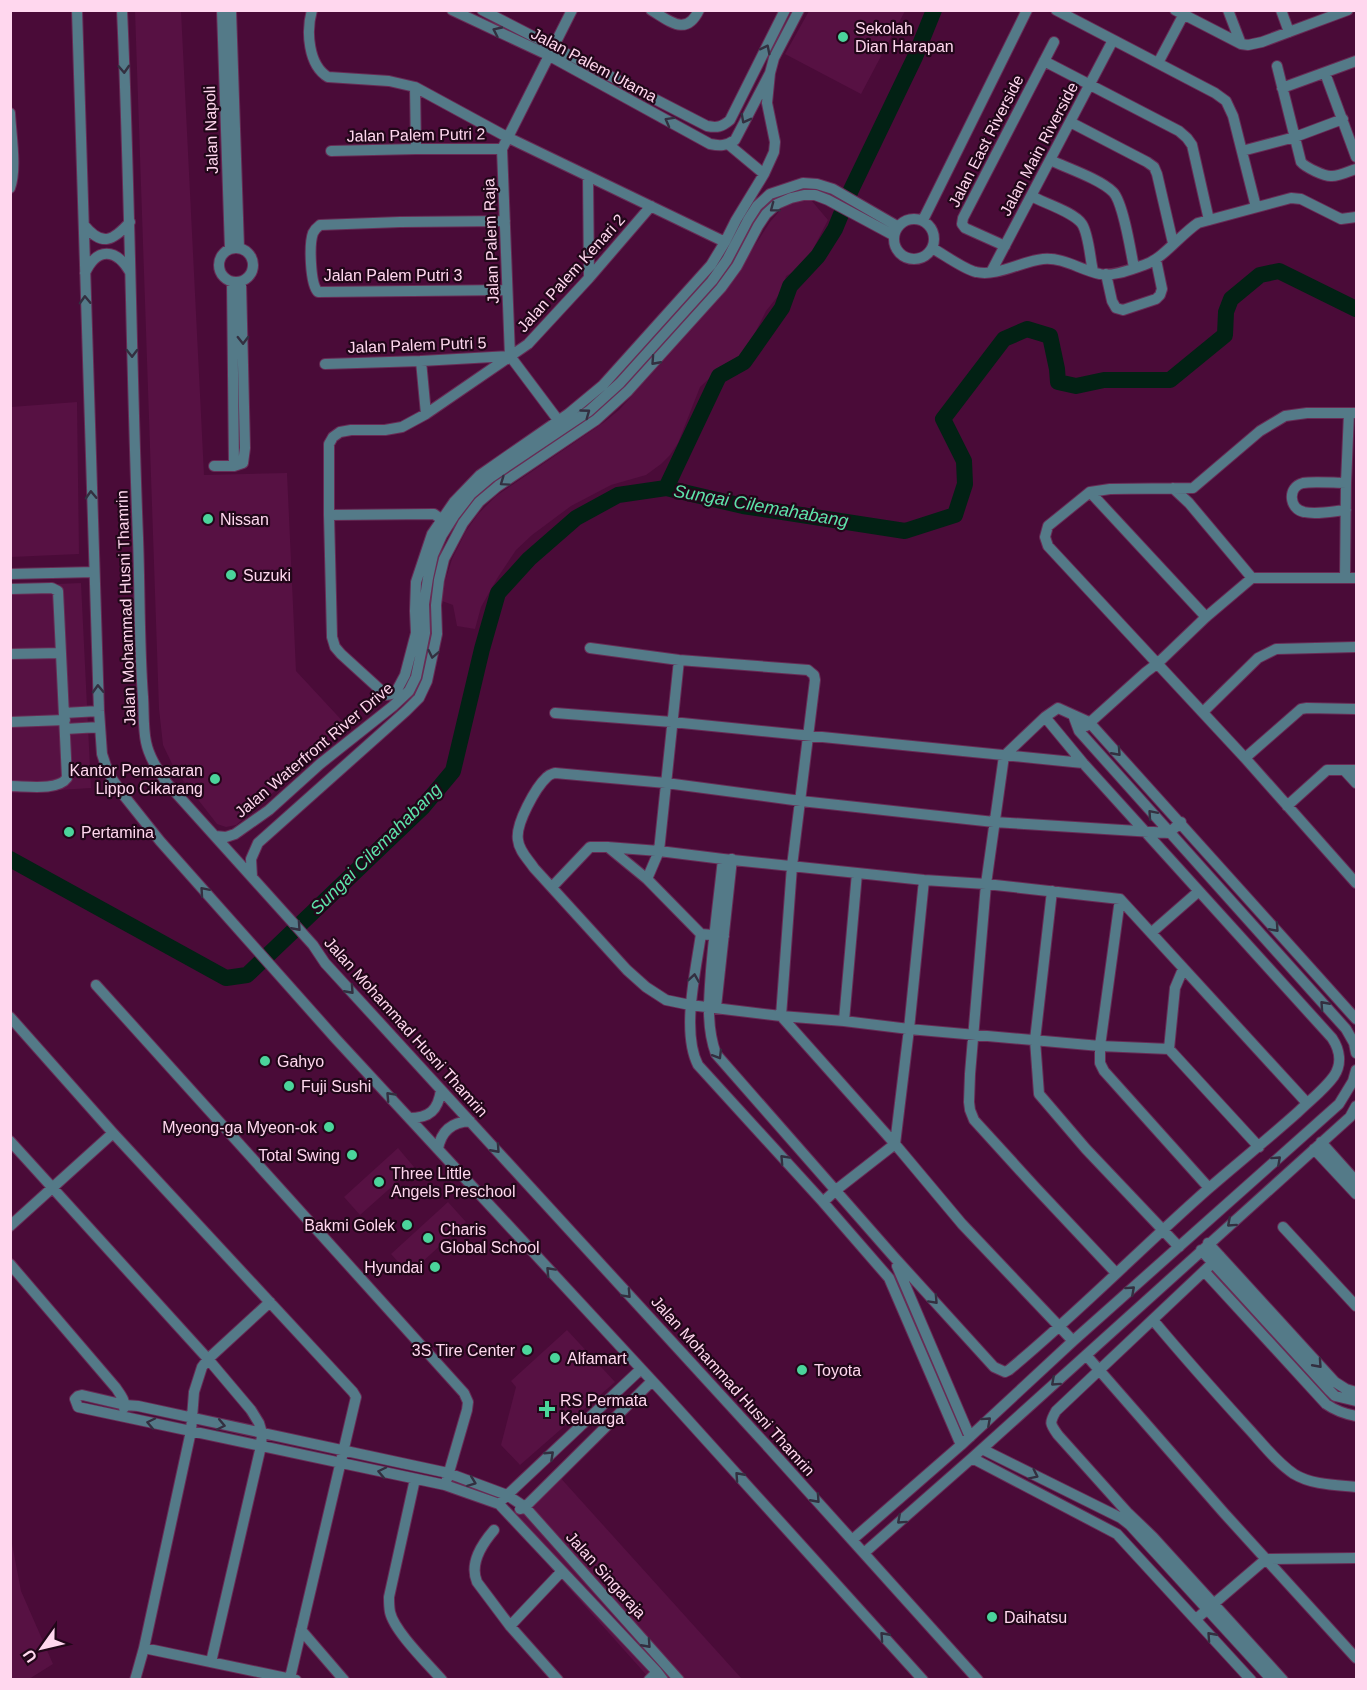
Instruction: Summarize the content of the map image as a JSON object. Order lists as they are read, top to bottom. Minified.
{"streets":{"street":["Jalan Palem Utama","Jalan Napoli","Jalan Palem Putri 2","Jalan East Riverside","Jalan Main Riverside","Jalan Palem Raja","Jalan Palem Kenari 2","Jalan Palem Putri 3","Jalan Palem Putri 5","Jalan Mohammad Husni Thamrin","Jalan Waterfront River Drive","Jalan Singaraja"]},"crossings":[["Jalan Palem Utama","Jalan Palem Raja"],["Jalan Palem Putri 2","Jalan Palem Raja"],["Jalan East Riverside","Jalan Main Riverside"],["Jalan Palem Raja","Jalan Palem Kenari 2"],["Jalan Palem Raja","Jalan Palem Putri 3"],["Jalan Palem Raja","Jalan Palem Putri 5"],["Jalan Palem Kenari 2","Jalan Palem Putri 5"],["Jalan Mohammad Husni Thamrin","Jalan Waterfront River Drive"]],"water":["Sungai Cilemahabang"],"places":{"other":["Sekolah Dian Harapan","Nissan","Suzuki","Kantor Pemasaran Lippo Cikarang","Pertamina","Gahyo","Fuji Sushi","Myeong-ga Myeon-ok","Total Swing","Three Little Angels Preschool","Bakmi Golek","Charis Global School","Hyundai","3S Tire Center","Alfamart","Toyota","Daihatsu"],"health":["RS Permata Keluarga"]},"north":"bottom left"}
